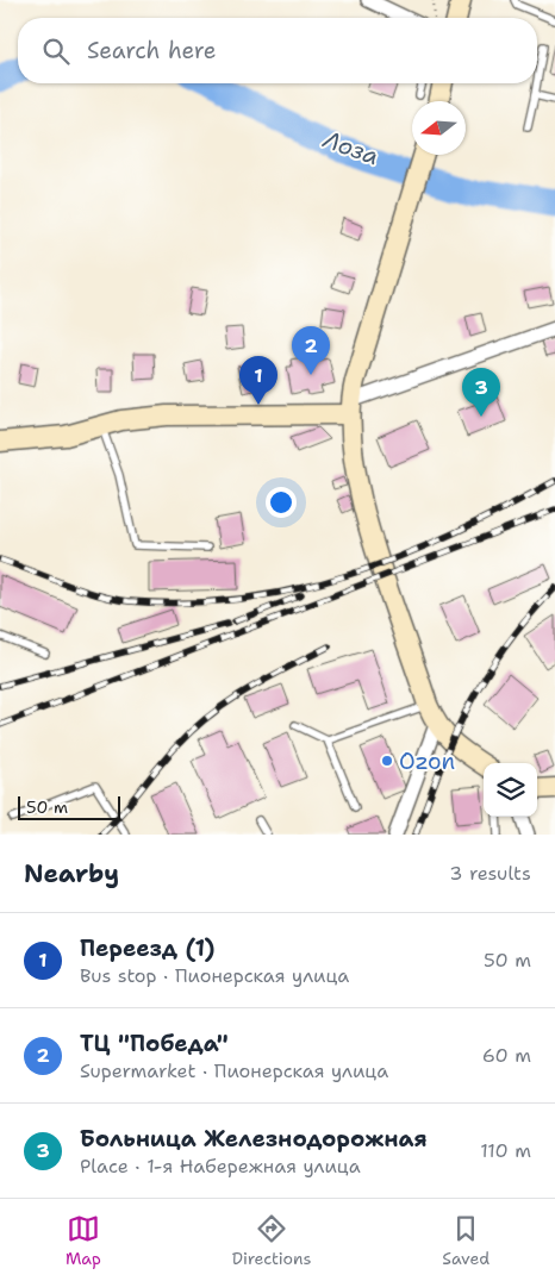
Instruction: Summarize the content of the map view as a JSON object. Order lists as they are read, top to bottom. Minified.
{"water":["Лоза"],"places":["Ozon"],"scale_bar":"50 m","north":"left","page":{"search":"Search here","pins":["2","1","3"],"scale":"50 m","heading":["Nearby","3 results"],"list":[{"mark":"1","name":"Переезд (1)","note":"Bus stop · Пионерская улица","value":"50 m"},{"mark":"2","name":"ТЦ \"Победа\"","note":"Supermarket · Пионерская улица","value":"60 m"},{"mark":"3","name":"Больница Железнодорожная","note":"Place · 1-я Набережная улица","value":"110 m"}],"nav":["Map","Directions","Saved"]}}
